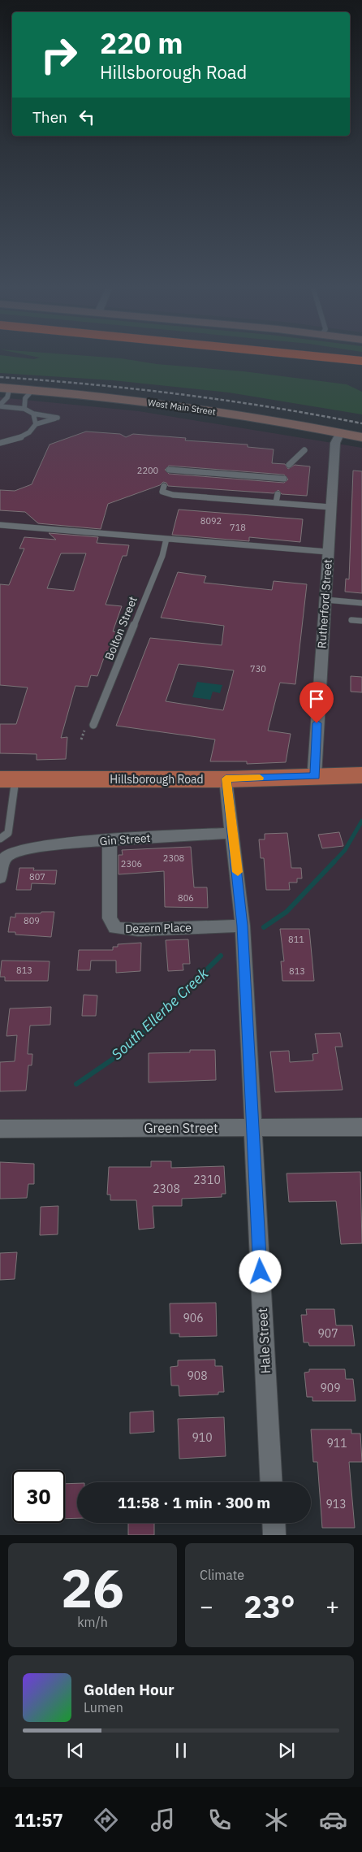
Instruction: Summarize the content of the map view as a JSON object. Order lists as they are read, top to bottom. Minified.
{"streets":{"main road":["West Main Street","Hillsborough Road"],"street":["Rutherford Street","Gin Street","Dezern Place","Green Street","Hale Street"],"lane":["Bolton Street"]},"crossings":[["West Main Street","Rutherford Street"],["Rutherford Street","Hillsborough Road"],["Hillsborough Road","Hale Street"],["Gin Street","Dezern Place"],["Gin Street","Hale Street"],["Dezern Place","Hale Street"],["Green Street","Hale Street"]],"water":["South Ellerbe Creek"],"house_numbers":["2200","8092","718","730","2308","2306","807","806","809","811","813","813","2310","2308","906","907","908","909","910","911","913"],"page":{"turn":["220 m","Hillsborough Road"],"then":"Then","limit":"30","trip":"11:58 · 1 min · 300 m","tile":[["26","km/h"],"Climate"],"heat":["−","23°","+"],"song":["Golden Hour","Lumen"],"tabs":"11:57"}}
